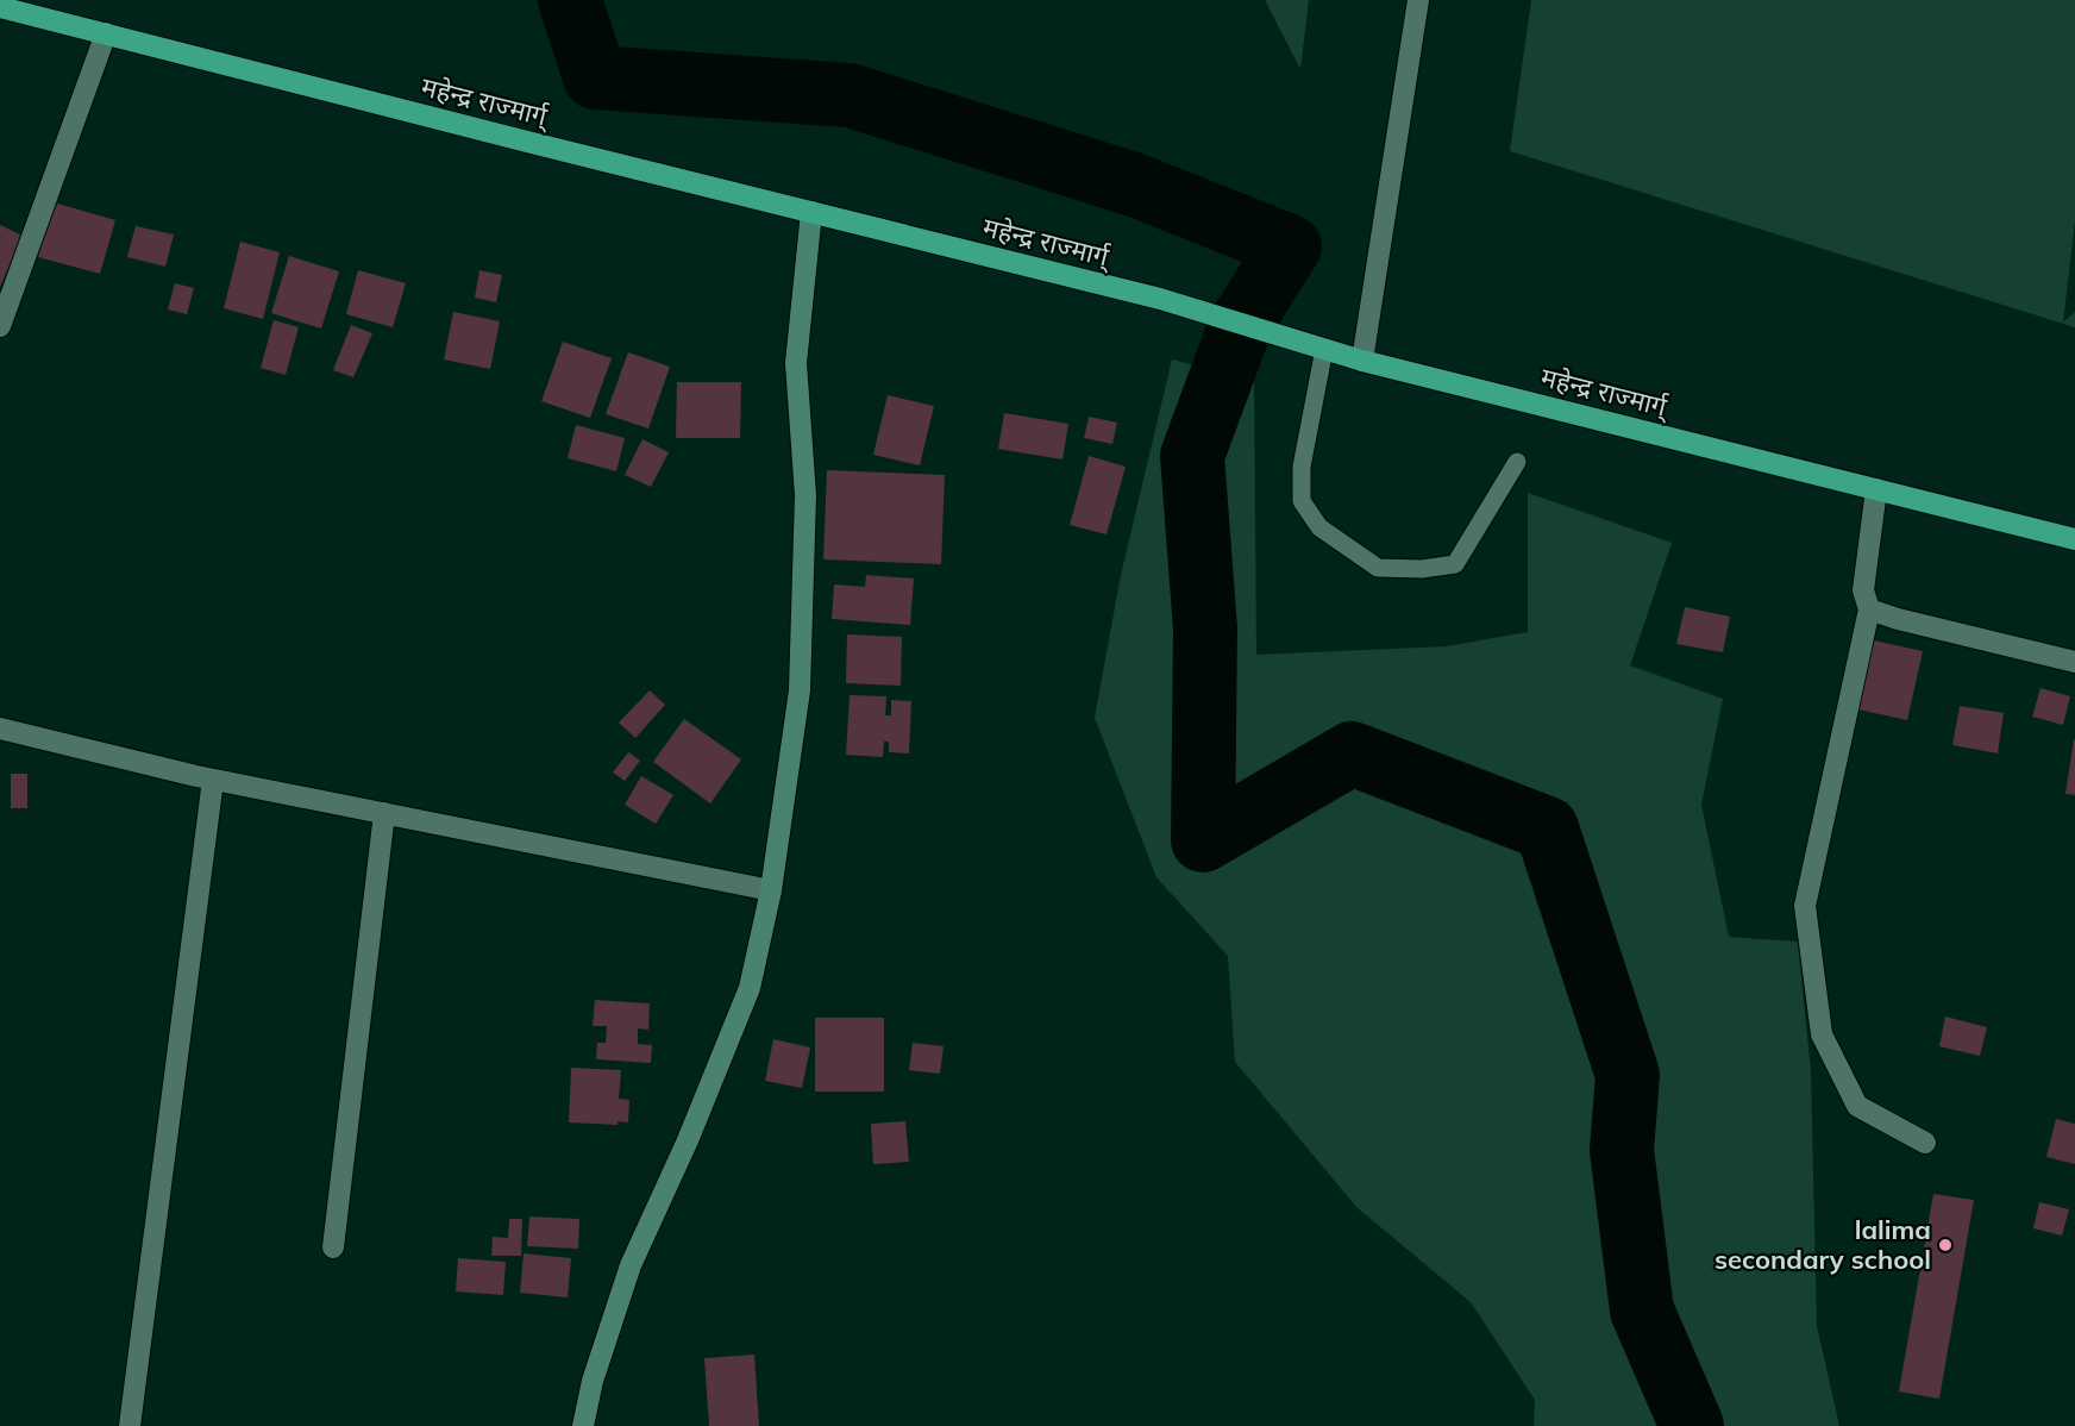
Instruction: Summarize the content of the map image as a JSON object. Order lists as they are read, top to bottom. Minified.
{"streets":{"highway":["महेन्द्र राज्मार्ग्"]},"places":["lalima secondary school"]}
